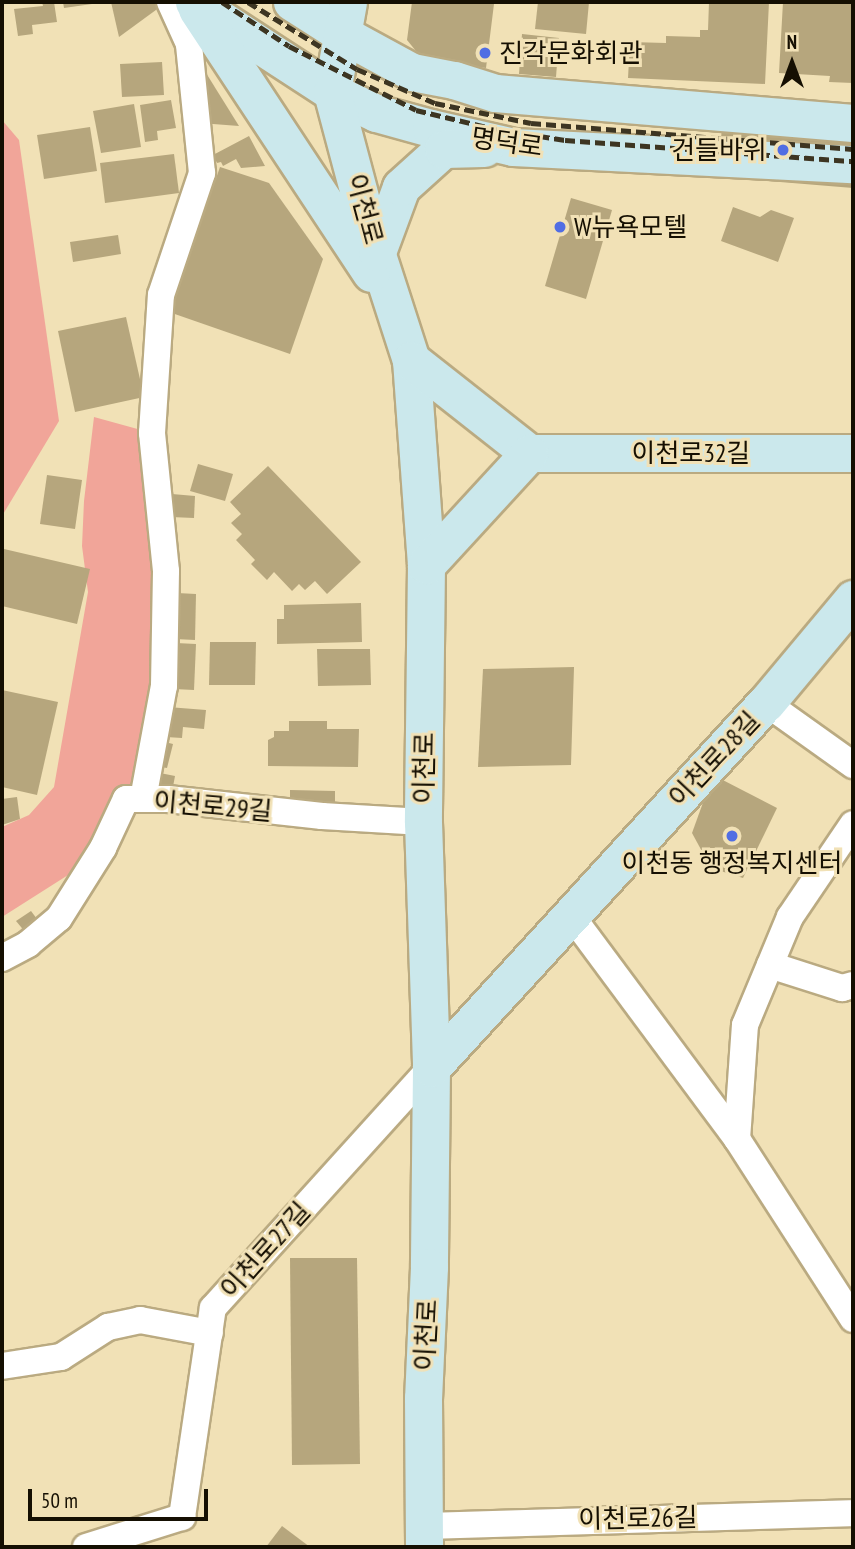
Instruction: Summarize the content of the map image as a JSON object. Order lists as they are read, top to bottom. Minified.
{"streets":{"main road":["명덕로","이천로","이천로32길","이천로28길"],"street":["이천로29길","이천로27길","이천로26길"]},"crossings":[["명덕로","이천로"],["이천로","이천로28길"],["이천로","이천로29길"],["이천로","이천로27길"],["이천로","이천로26길"],["이천로28길","이천로27길"]],"places":["진각문화회관","건들바위","W뉴욕모텔","이천동 행정복지센터"],"scale_bar":"50 m","north":"top"}
